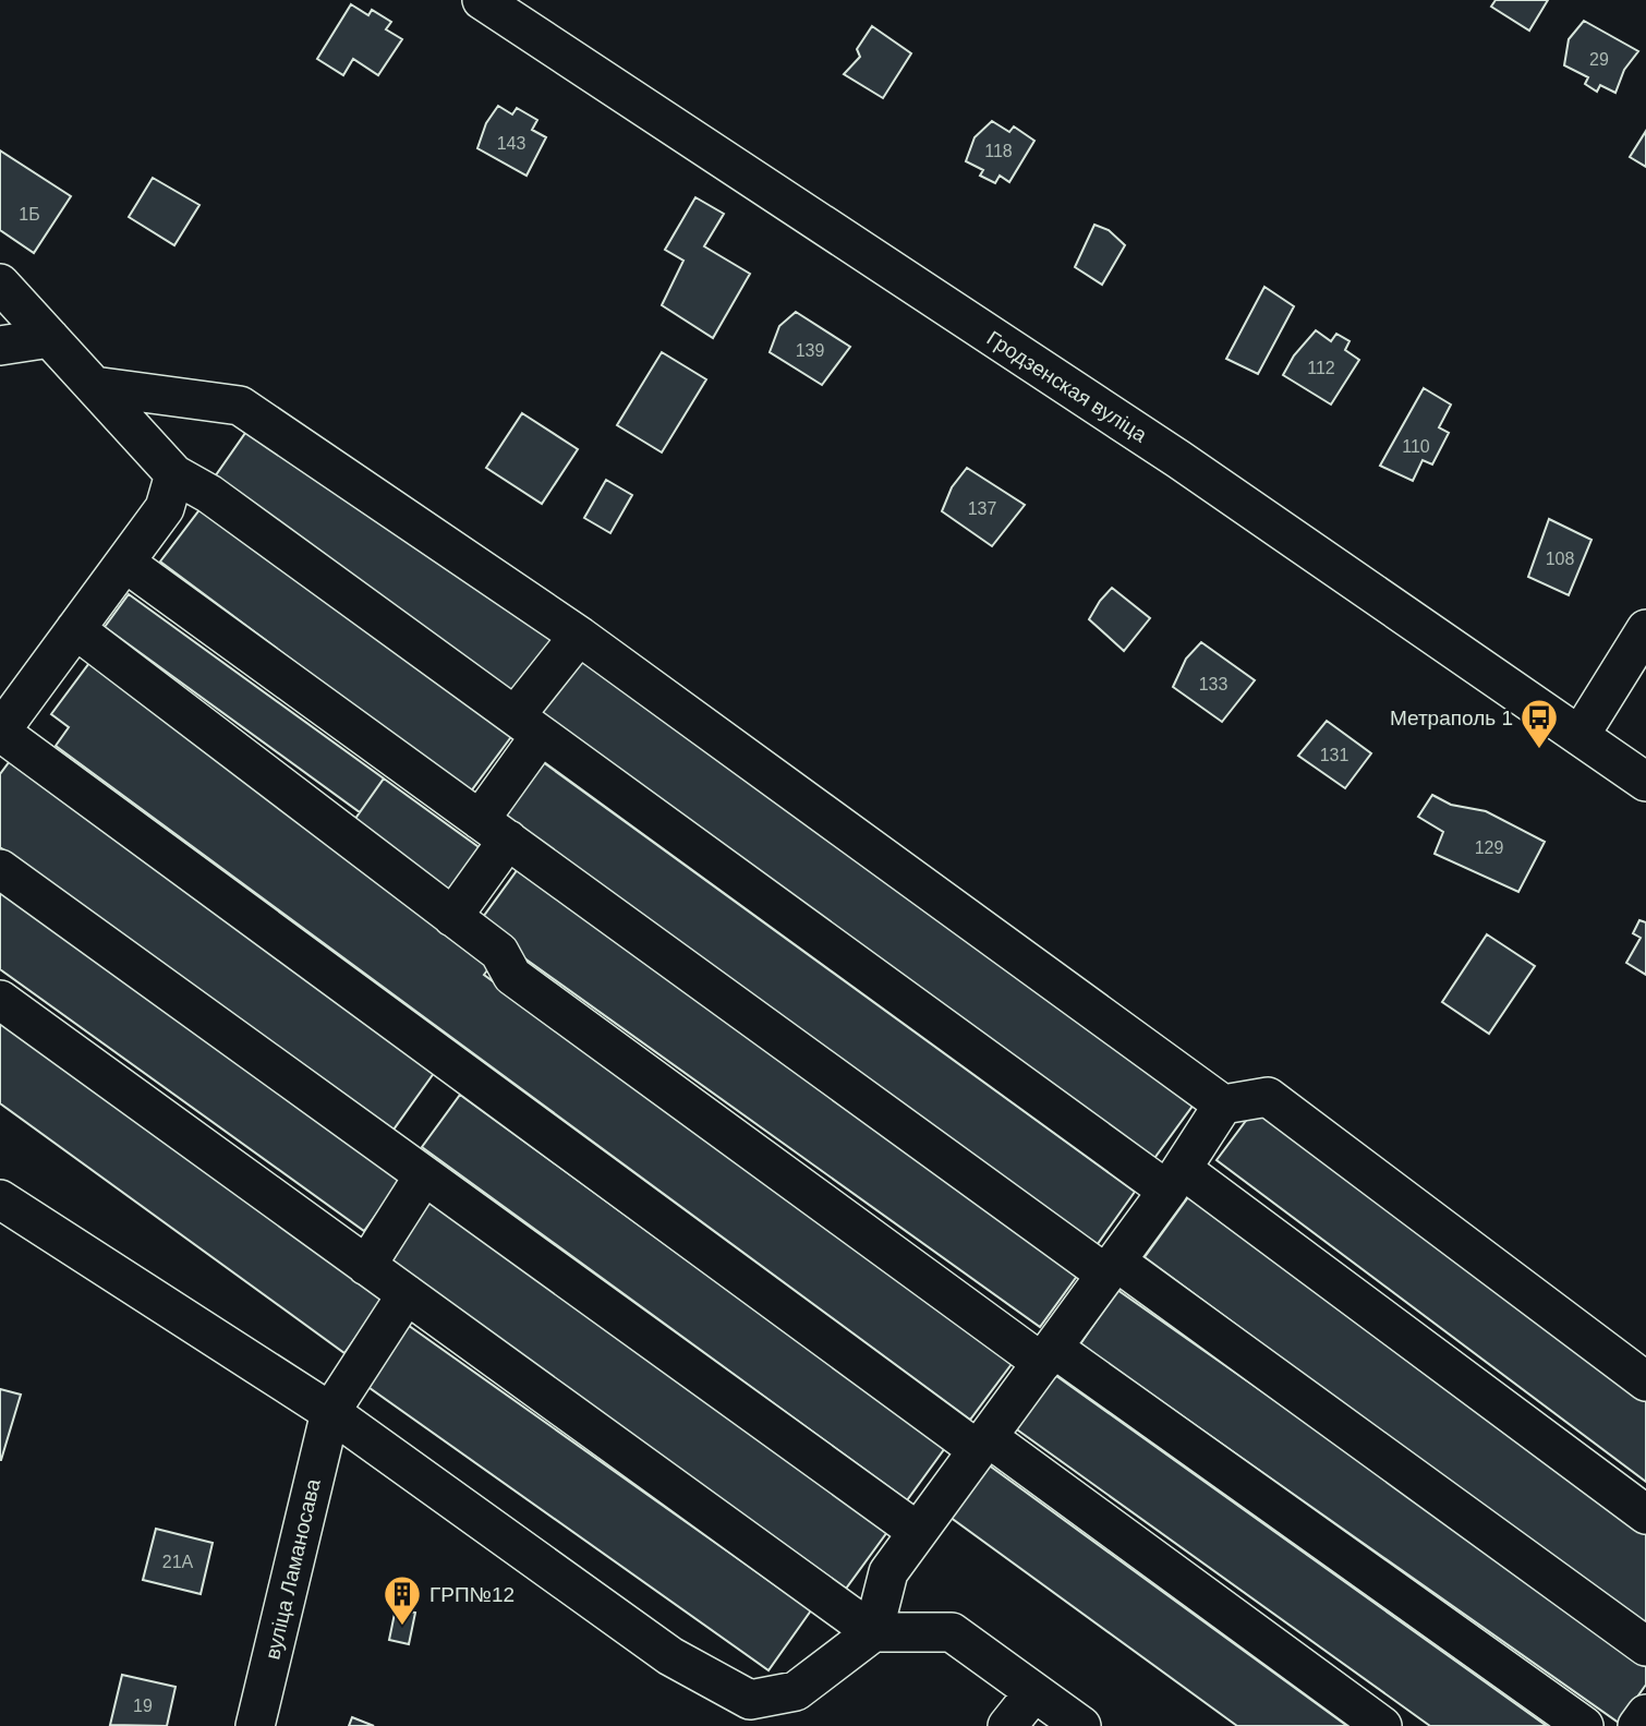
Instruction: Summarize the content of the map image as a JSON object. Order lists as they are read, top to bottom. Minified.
{"streets":{"street":["Гродзенская вуліца","вуліца Ламаносава"]},"places":{"bus stop":["Метраполь 1"],"building":["ГРП№12"]},"house_numbers":["29","143","118","1Б","139","112","110","137","108","133","131","129","21А","19"]}
